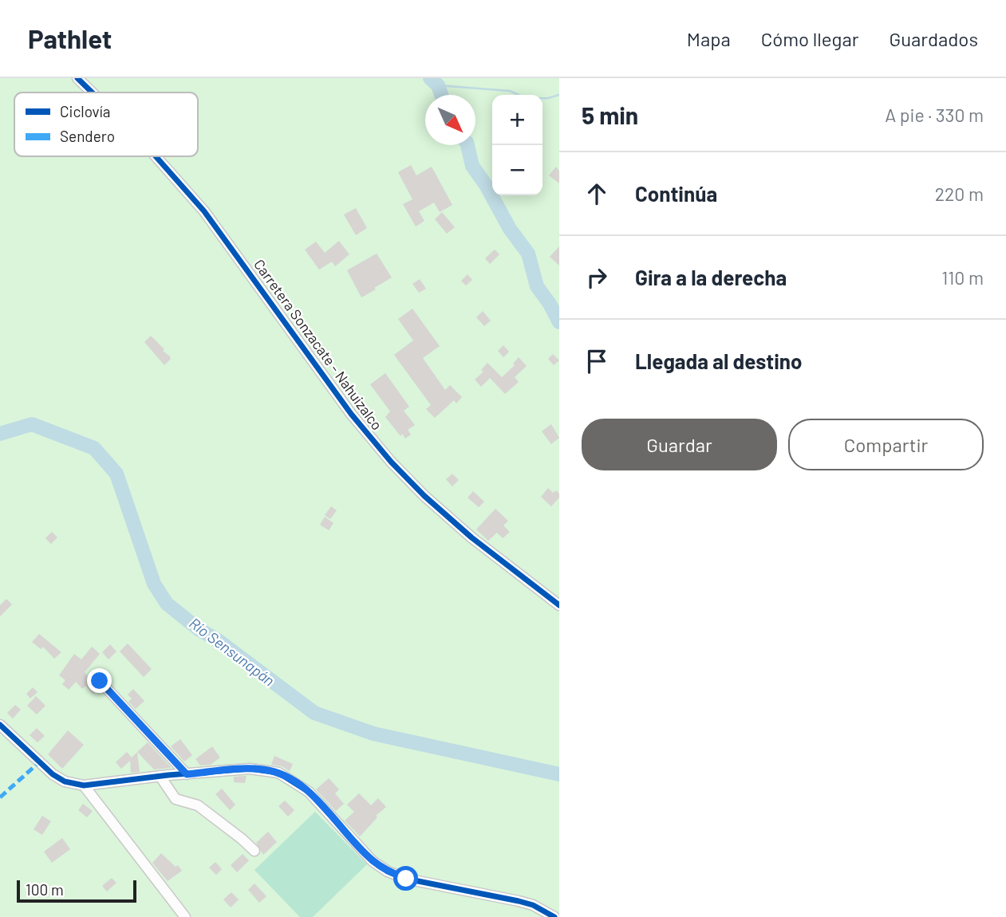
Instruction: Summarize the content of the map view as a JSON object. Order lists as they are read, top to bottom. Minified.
{"streets":{"street":["Carretera Sonzacate - Nahuizalco"]},"water":["Río Sensunapán"],"legend":["Ciclovía","Sendero"],"scale_bar":"100 m","north":"bottom right","page":{"header":"Pathlet","nav":["Mapa","Cómo llegar","Guardados"],"heading":["5 min","A pie · 330 m"],"map_buttons":["+","−"],"list":[["Continúa","220 m"],["Gira a la derecha","110 m"],"Llegada al destino"],"buttons":["Guardar","Compartir"],"scale":"100 m"}}
